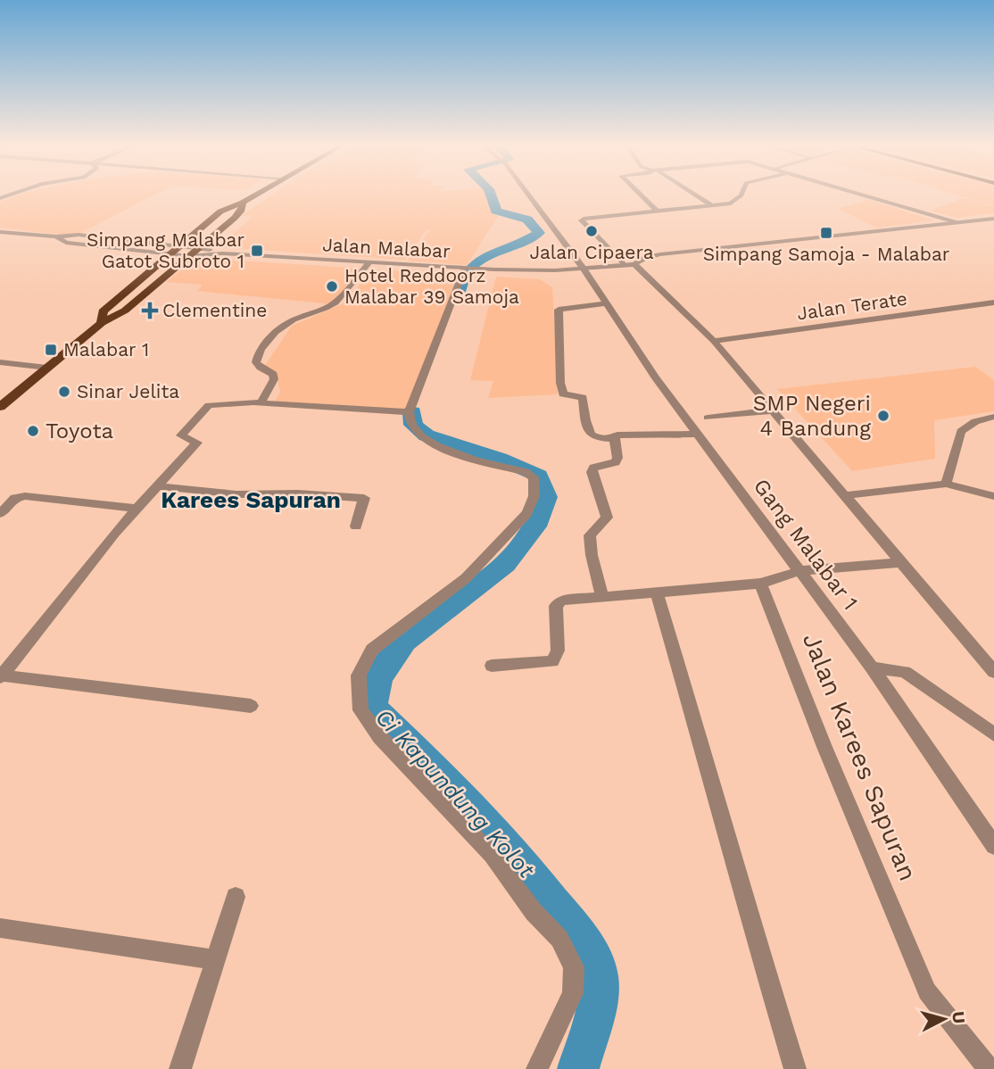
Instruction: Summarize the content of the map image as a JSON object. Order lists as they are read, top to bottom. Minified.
{"streets":{"street":["Jalan Malabar","Jalan Terate","Gang Malabar 1","Jalan Karees Sapuran"]},"crossings":[["Jalan Malabar","Gang Malabar 1"]],"districts":["Karees Sapuran"],"water":["Ci Kapundung Kolot"],"places":{"other":["Jalan Cipaera","Hotel Reddoorz Malabar 39 Samoja","Sinar Jelita","SMP Negeri 4 Bandung","Toyota"],"transit":["Simpang Samoja - Malabar","Simpang Malabar Gatot Subroto 1","Malabar 1"],"health":["Clementine"]},"north":"right"}
